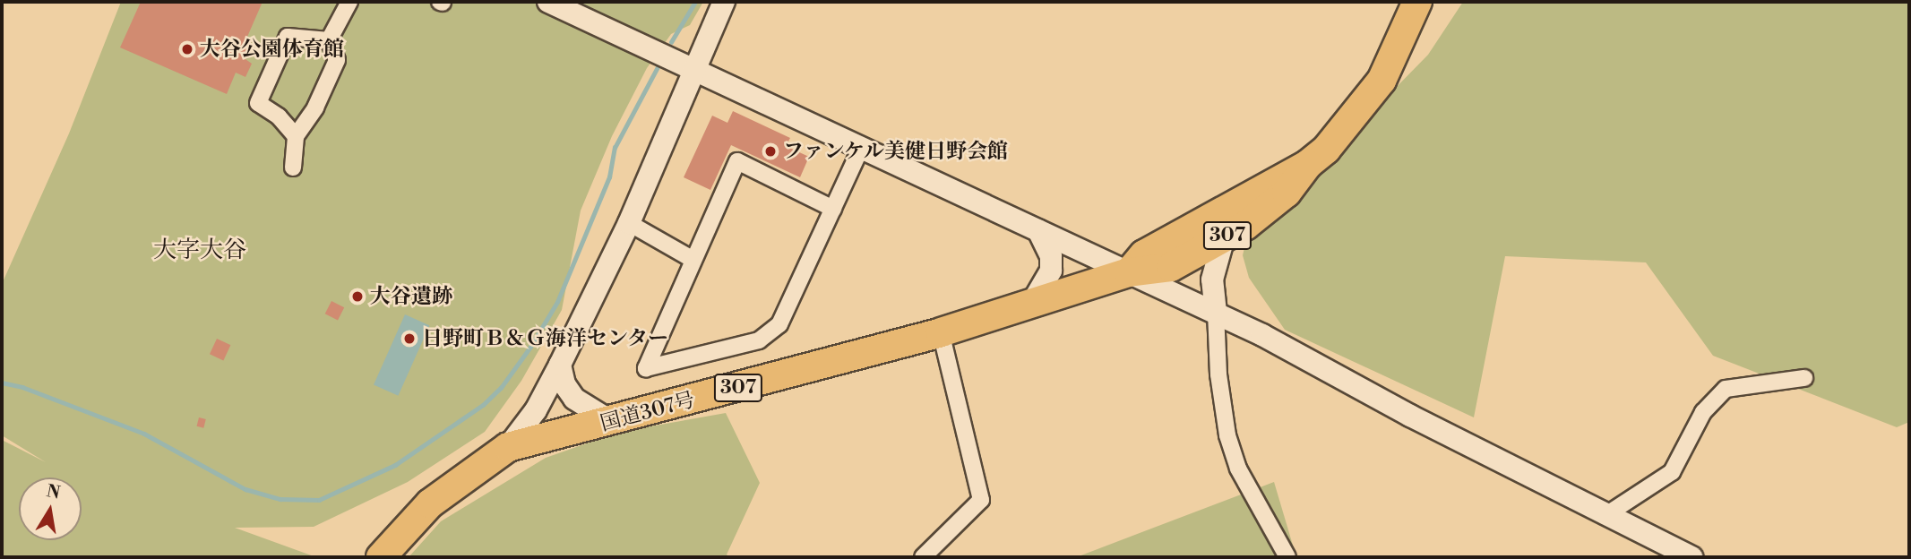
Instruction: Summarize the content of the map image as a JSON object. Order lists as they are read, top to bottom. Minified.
{"streets":{"highway":["307","国道307号"]},"districts":["大字大谷"],"places":["大谷公園体育館","ファンケル美健日野会館","大谷遺跡","日野町Ｂ＆Ｇ海洋センター"],"north":"top"}
